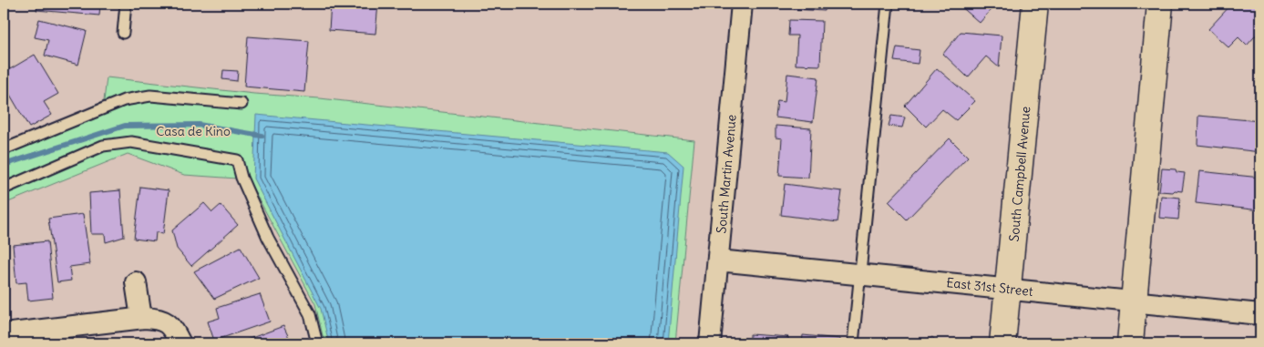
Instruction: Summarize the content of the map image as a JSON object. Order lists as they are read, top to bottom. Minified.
{"streets":{"street":["South Martin Avenue","South Campbell Avenue","East 31st Street"]},"crossings":[["South Martin Avenue","East 31st Street"],["South Campbell Avenue","East 31st Street"]],"parks":["Casa de Kino"]}
